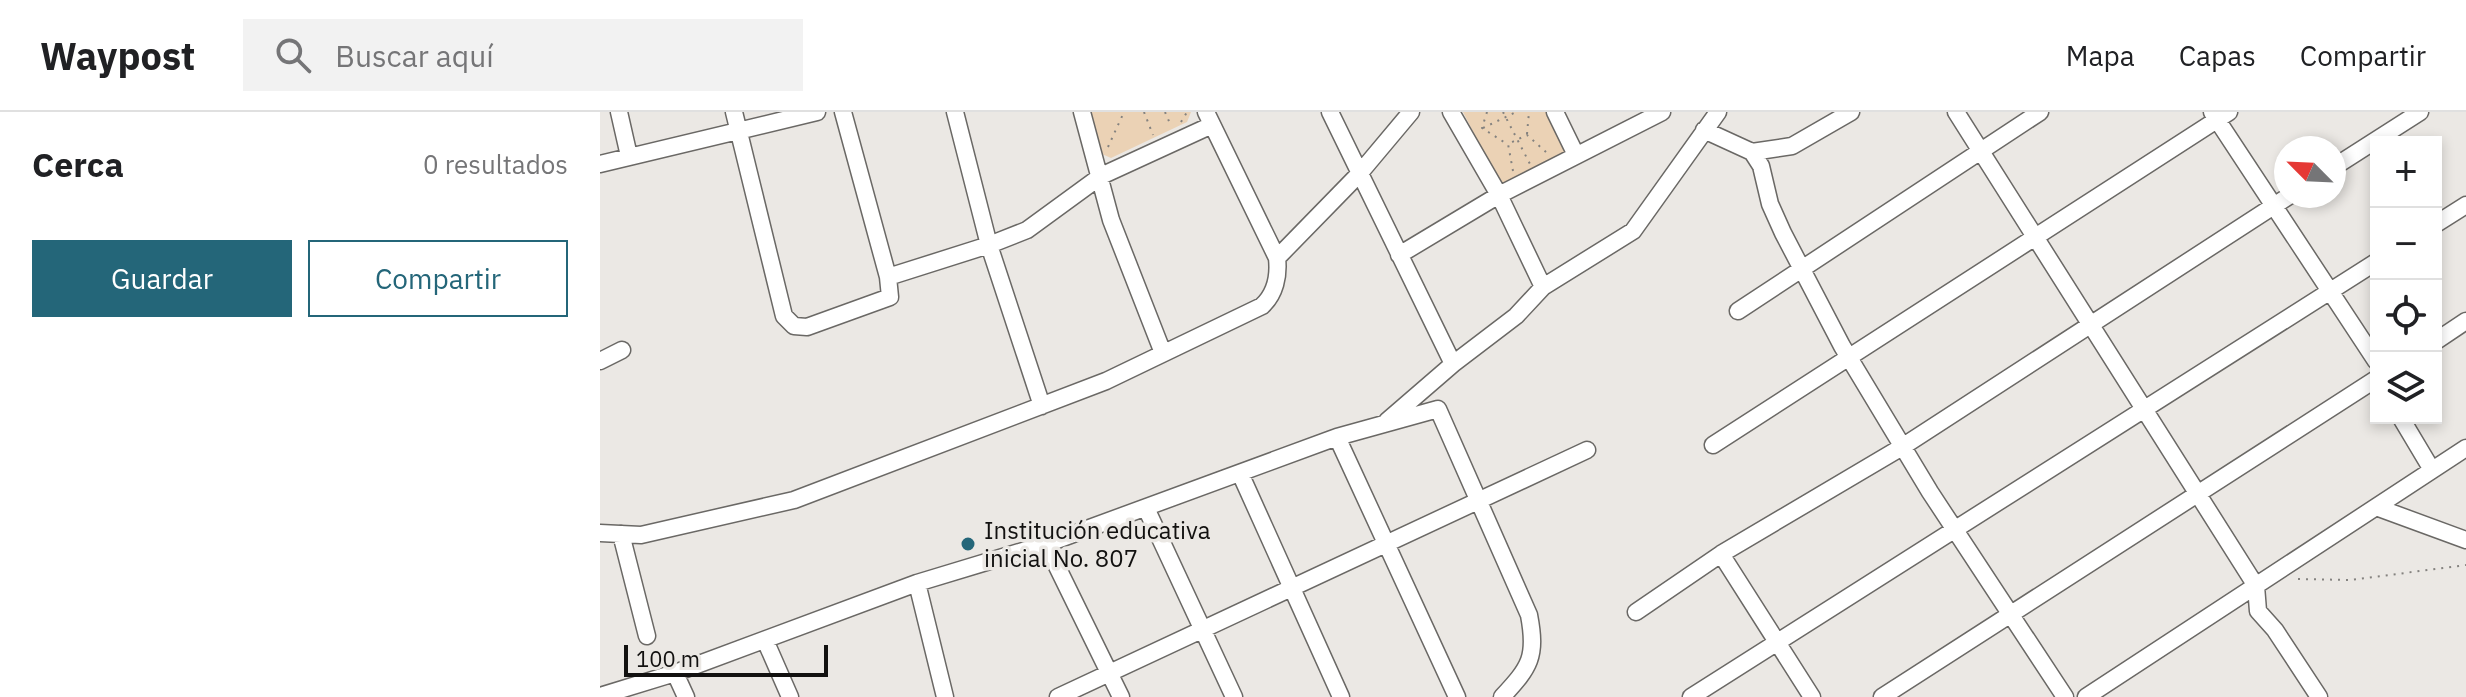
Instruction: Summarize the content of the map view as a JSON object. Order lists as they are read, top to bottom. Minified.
{"places":["Institución educativa inicial No. 807"],"scale_bar":"100 m","north":"top left","page":{"header":"Waypost","search":"Buscar aquí","nav":["Mapa","Capas","Compartir"],"heading":["Cerca","0 resultados"],"map_buttons":["+","−"],"buttons":["Guardar","Compartir"],"scale":"100 m"}}
